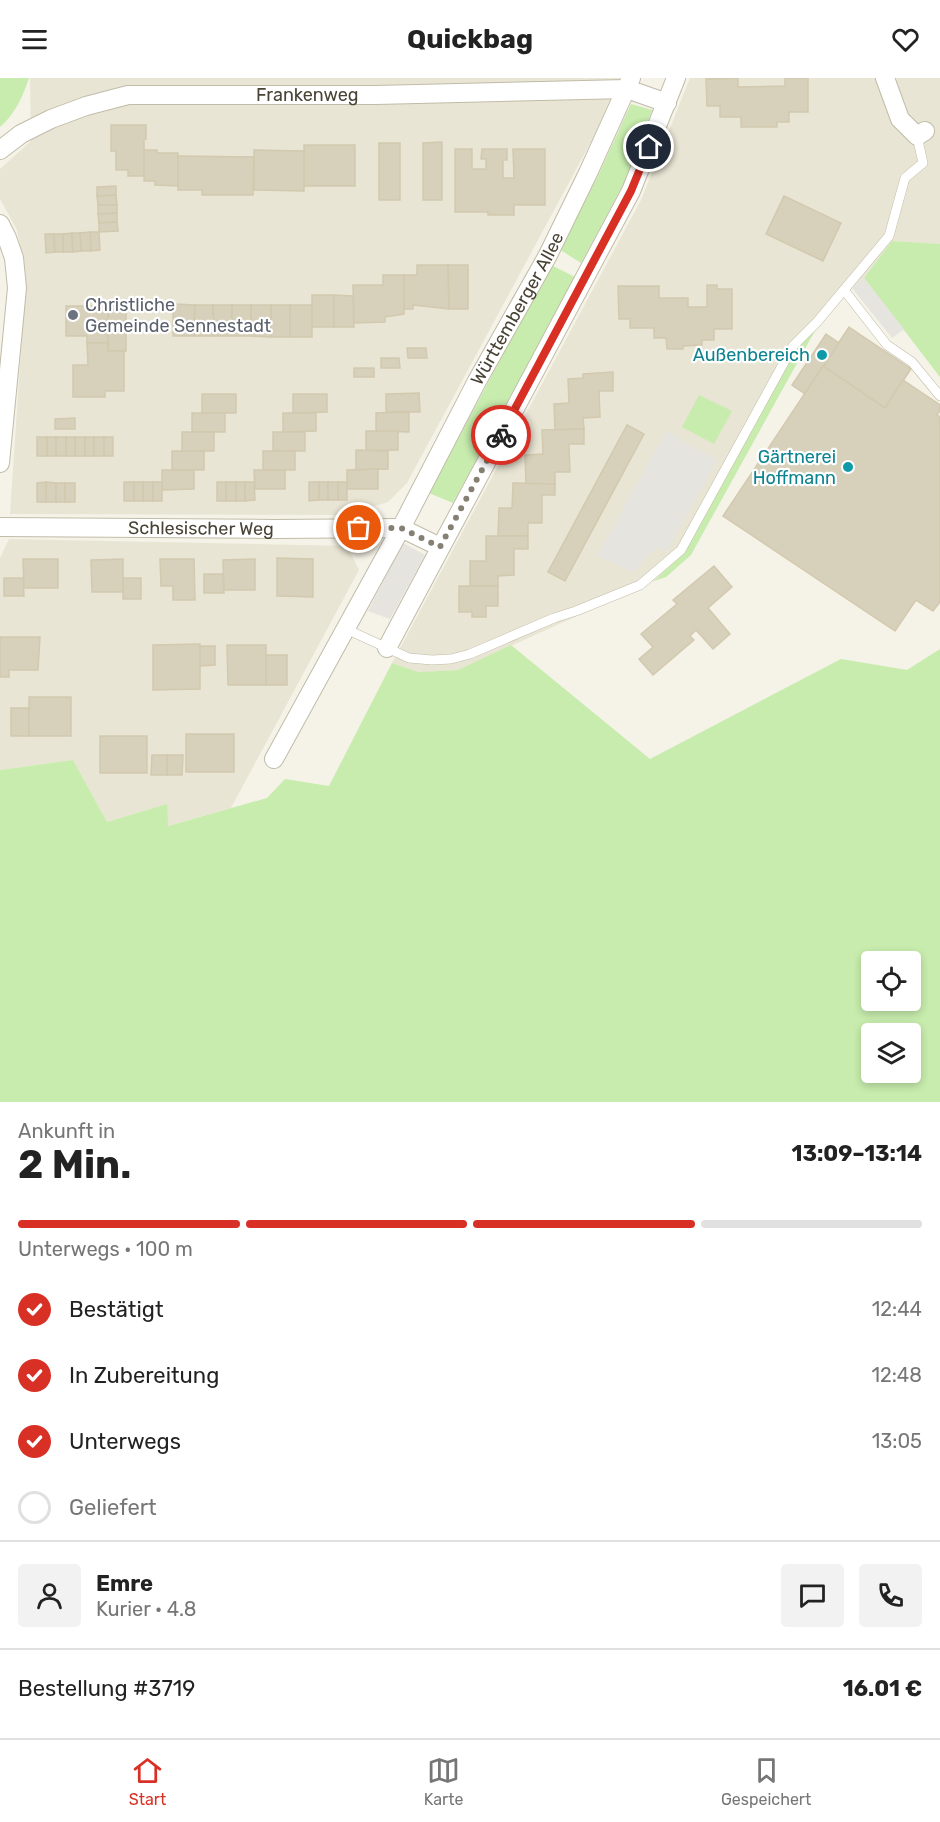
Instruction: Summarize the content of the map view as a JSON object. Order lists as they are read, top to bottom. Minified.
{"streets":{"street":["Frankenweg","Württemberger Allee","Schlesischer Weg"]},"crossings":[["Frankenweg","Württemberger Allee"],["Württemberger Allee","Schlesischer Weg"]],"places":["Christliche Gemeinde Sennestadt","Außenbereich","Gärtnerei Hoffmann"],"page":{"header":"Quickbag","heading":["2 Min.","Ankunft in","13:09–13:14"],"panel":["Emre","Kurier · 4.8","Bestellung #3719","16.01 €"],"bar":"Unterwegs · 100 m","list":[["Bestätigt","12:44"],["In Zubereitung","12:48"],["Unterwegs","13:05"],"Geliefert"],"tabs":["Start","Karte","Gespeichert"]}}
